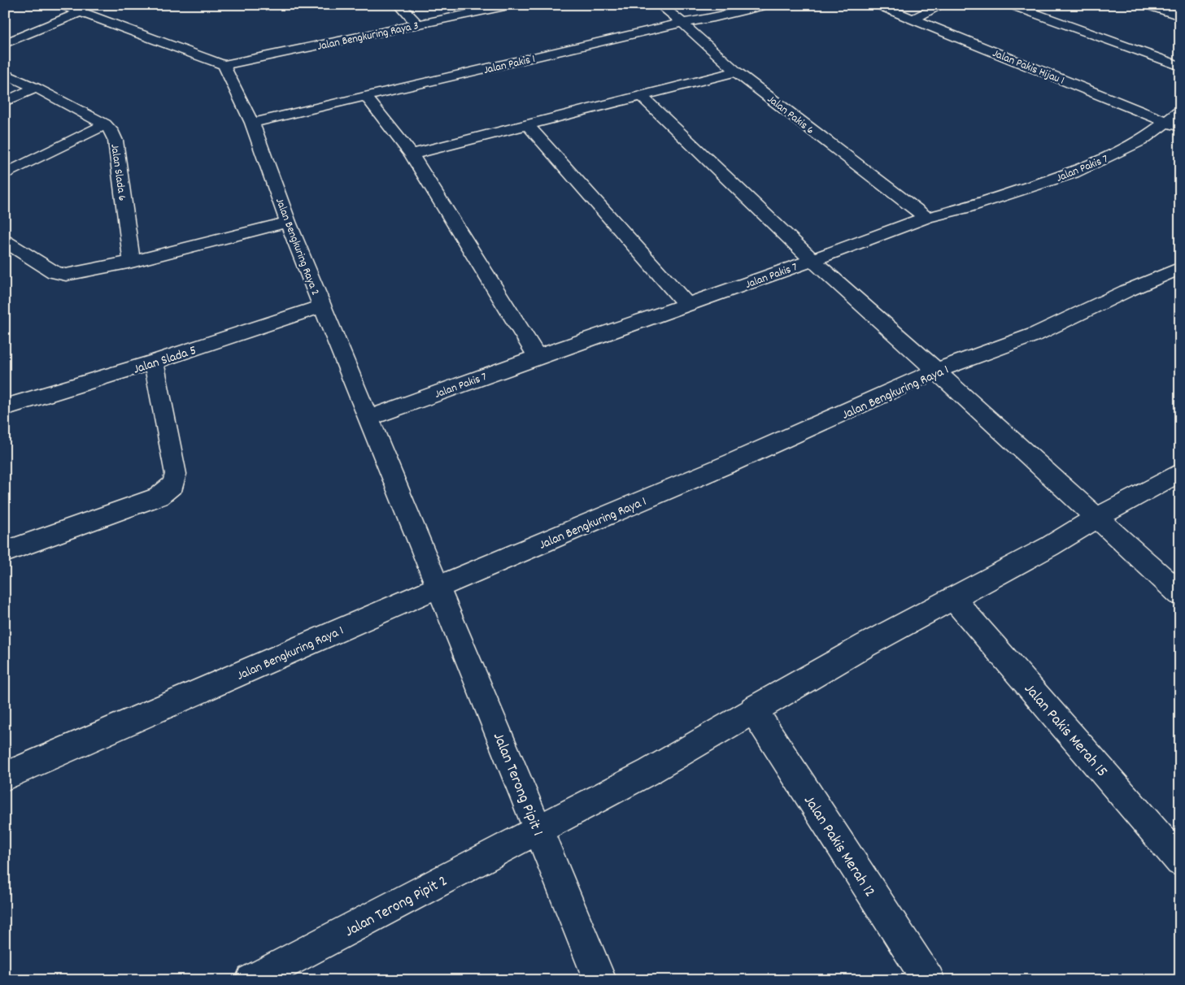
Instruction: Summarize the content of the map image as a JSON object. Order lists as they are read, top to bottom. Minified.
{"streets":{"street":["Jalan Bengkuring Raya 3","Jalan Pakis 1","Jalan Pakis Hijau 1","Jalan Pakis 6","Jalan Pakis 7","Jalan Slada 6","Jalan Bengkuring Raya 2","Jalan Slada 5","Jalan Bengkuring Raya 1","Jalan Pakis Merah 15","Jalan Terong Pipit 1","Jalan Pakis Merah 12","Jalan Terong Pipit 2"]},"crossings":[["Jalan Bengkuring Raya 3","Jalan Bengkuring Raya 2"],["Jalan Pakis 1","Jalan Pakis 6"],["Jalan Pakis 1","Jalan Bengkuring Raya 2"],["Jalan Pakis Hijau 1","Jalan Pakis 7"],["Jalan Pakis 6","Jalan Pakis 7"],["Jalan Pakis 7","Jalan Bengkuring Raya 2"],["Jalan Bengkuring Raya 2","Jalan Slada 5"],["Jalan Bengkuring Raya 2","Jalan Bengkuring Raya 1"],["Jalan Bengkuring Raya 2","Jalan Terong Pipit 1"],["Jalan Bengkuring Raya 1","Jalan Terong Pipit 1"],["Jalan Pakis Merah 15","Jalan Terong Pipit 2"],["Jalan Terong Pipit 1","Jalan Terong Pipit 2"],["Jalan Pakis Merah 12","Jalan Terong Pipit 2"]]}
